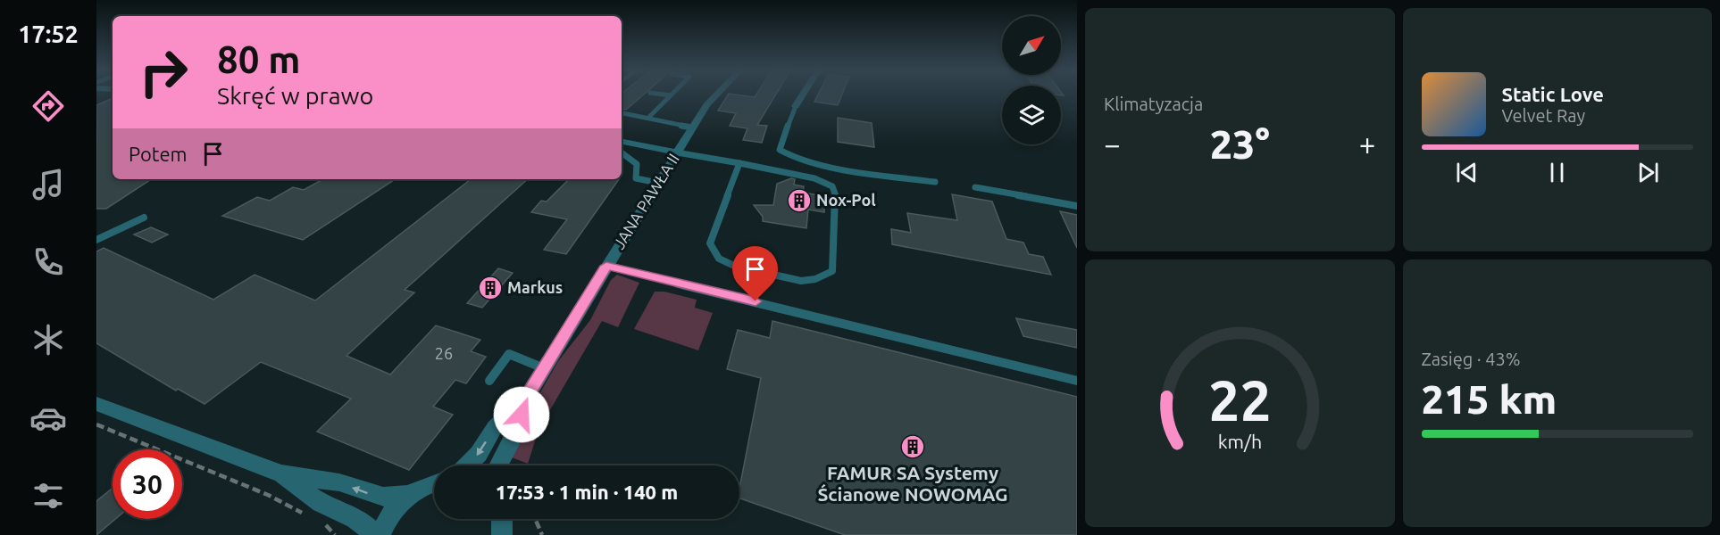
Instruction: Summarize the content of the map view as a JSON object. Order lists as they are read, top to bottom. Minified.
{"streets":{"street":["JANA PAWŁA II"]},"places":{"building":["Nox-Pol","Markus","FAMUR SA Systemy Ścianowe NOWOMAG"]},"house_numbers":["26"],"north":"top right","page":{"tabs":"17:52","tile":["Klimatyzacja",["Zasięg · 43%","215 km"]],"turn":["80 m","Skręć w prawo"],"song":["Static Love","Velvet Ray"],"heat":["−","23°","+"],"then":"Potem","limit":"30","trip":"17:53 · 1 min · 140 m","gauge":["22","km/h"]}}
